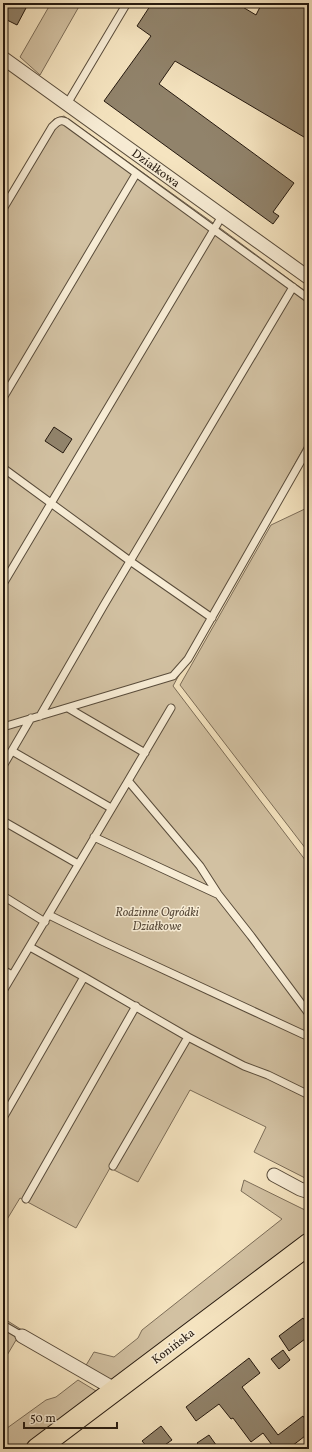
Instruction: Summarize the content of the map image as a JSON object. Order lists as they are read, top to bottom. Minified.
{"streets":{"main road":["Konińska"],"street":["Działkowa"]},"parks":["Rodzinne Ogródki Działkowe"],"scale_bar":"50 m"}
